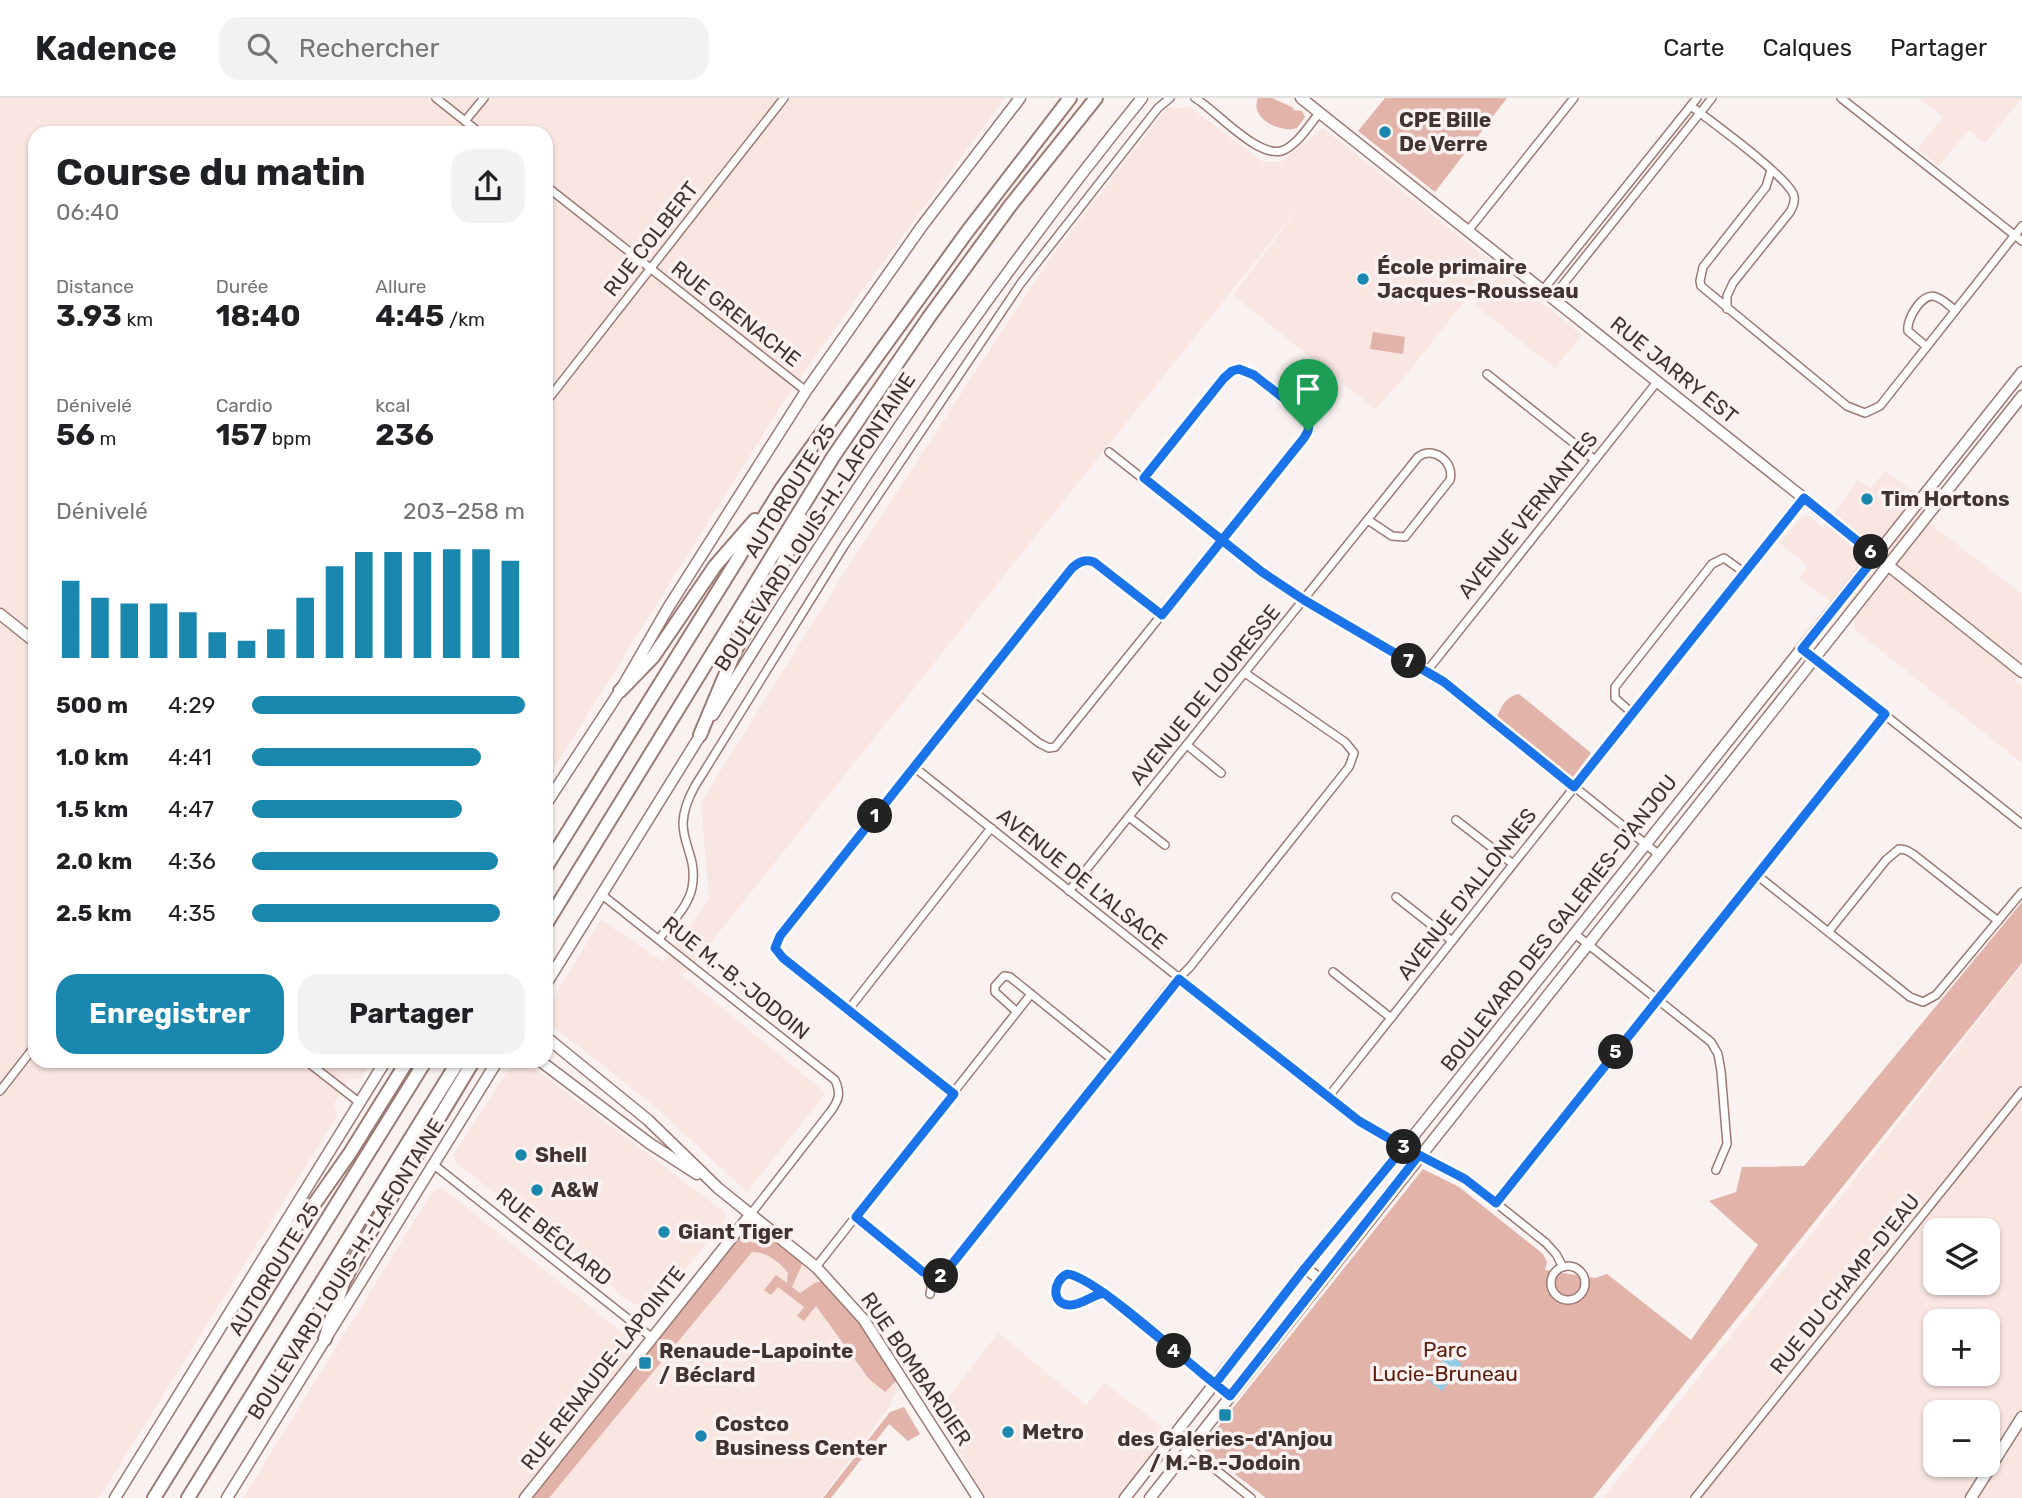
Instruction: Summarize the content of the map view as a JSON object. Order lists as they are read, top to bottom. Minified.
{"streets":{"highway":["AUTOROUTE 25"],"street":["RUE COLBERT","RUE GRENACHE","RUE JARRY EST","AVENUE VERNANTES","BOULEVARD LOUIS-H.-LAFONTAINE","AVENUE DE LOURESSE","AVENUE DE L'ALSACE","AVENUE D'ALLONNES","BOULEVARD DES GALERIES-D'ANJOU","RUE M.-B.-JODOIN","RUE BÉCLARD","RUE DU CHAMP-D'EAU","RUE RENAUDE-LAPOINTE","RUE BOMBARDIER"]},"crossings":[["RUE COLBERT","RUE GRENACHE"],["RUE JARRY EST","AVENUE VERNANTES"],["RUE JARRY EST","AVENUE D'ALLONNES"],["RUE JARRY EST","BOULEVARD DES GALERIES-D'ANJOU"],["BOULEVARD LOUIS-H.-LAFONTAINE","RUE M.-B.-JODOIN"],["BOULEVARD LOUIS-H.-LAFONTAINE","RUE BÉCLARD"],["AVENUE DE LOURESSE","AVENUE DE L'ALSACE"],["AVENUE DE L'ALSACE","AVENUE D'ALLONNES"],["AVENUE DE L'ALSACE","BOULEVARD DES GALERIES-D'ANJOU"],["RUE M.-B.-JODOIN","RUE RENAUDE-LAPOINTE"],["RUE BÉCLARD","RUE RENAUDE-LAPOINTE"],["RUE RENAUDE-LAPOINTE","RUE BOMBARDIER"]],"parks":["Parc Lucie-Bruneau"],"places":{"other":["CPE Bille De Verre","École primaire Jacques-Rousseau","Tim Hortons","Shell","A&W","Giant Tiger","Metro","Costco Business Center"],"transit":["Renaude-Lapointe / Béclard","des Galeries-d'Anjou / M.-B.-Jodoin"]},"page":{"header":"Kadence","search":"Rechercher","nav":["Carte","Calques","Partager"],"heading":["Course du matin","06:40"],"stats":[["Distance","3.93 km"],["Durée","18:40"],["Allure","4:45 /km"],["Dénivelé","56 m"],["Cardio","157 bpm"],["kcal","236"]],"chart":["Dénivelé","203–258 m"],"pins":["6","7","1","5","3","2","4"],"list":[{"name":"500 m","note":"4:29"},{"name":"1.0 km","note":"4:41"},{"name":"1.5 km","note":"4:47"},{"name":"2.0 km","note":"4:36"},{"name":"2.5 km","note":"4:35"}],"buttons":["Enregistrer","Partager"],"map_buttons":["+","−"]}}
